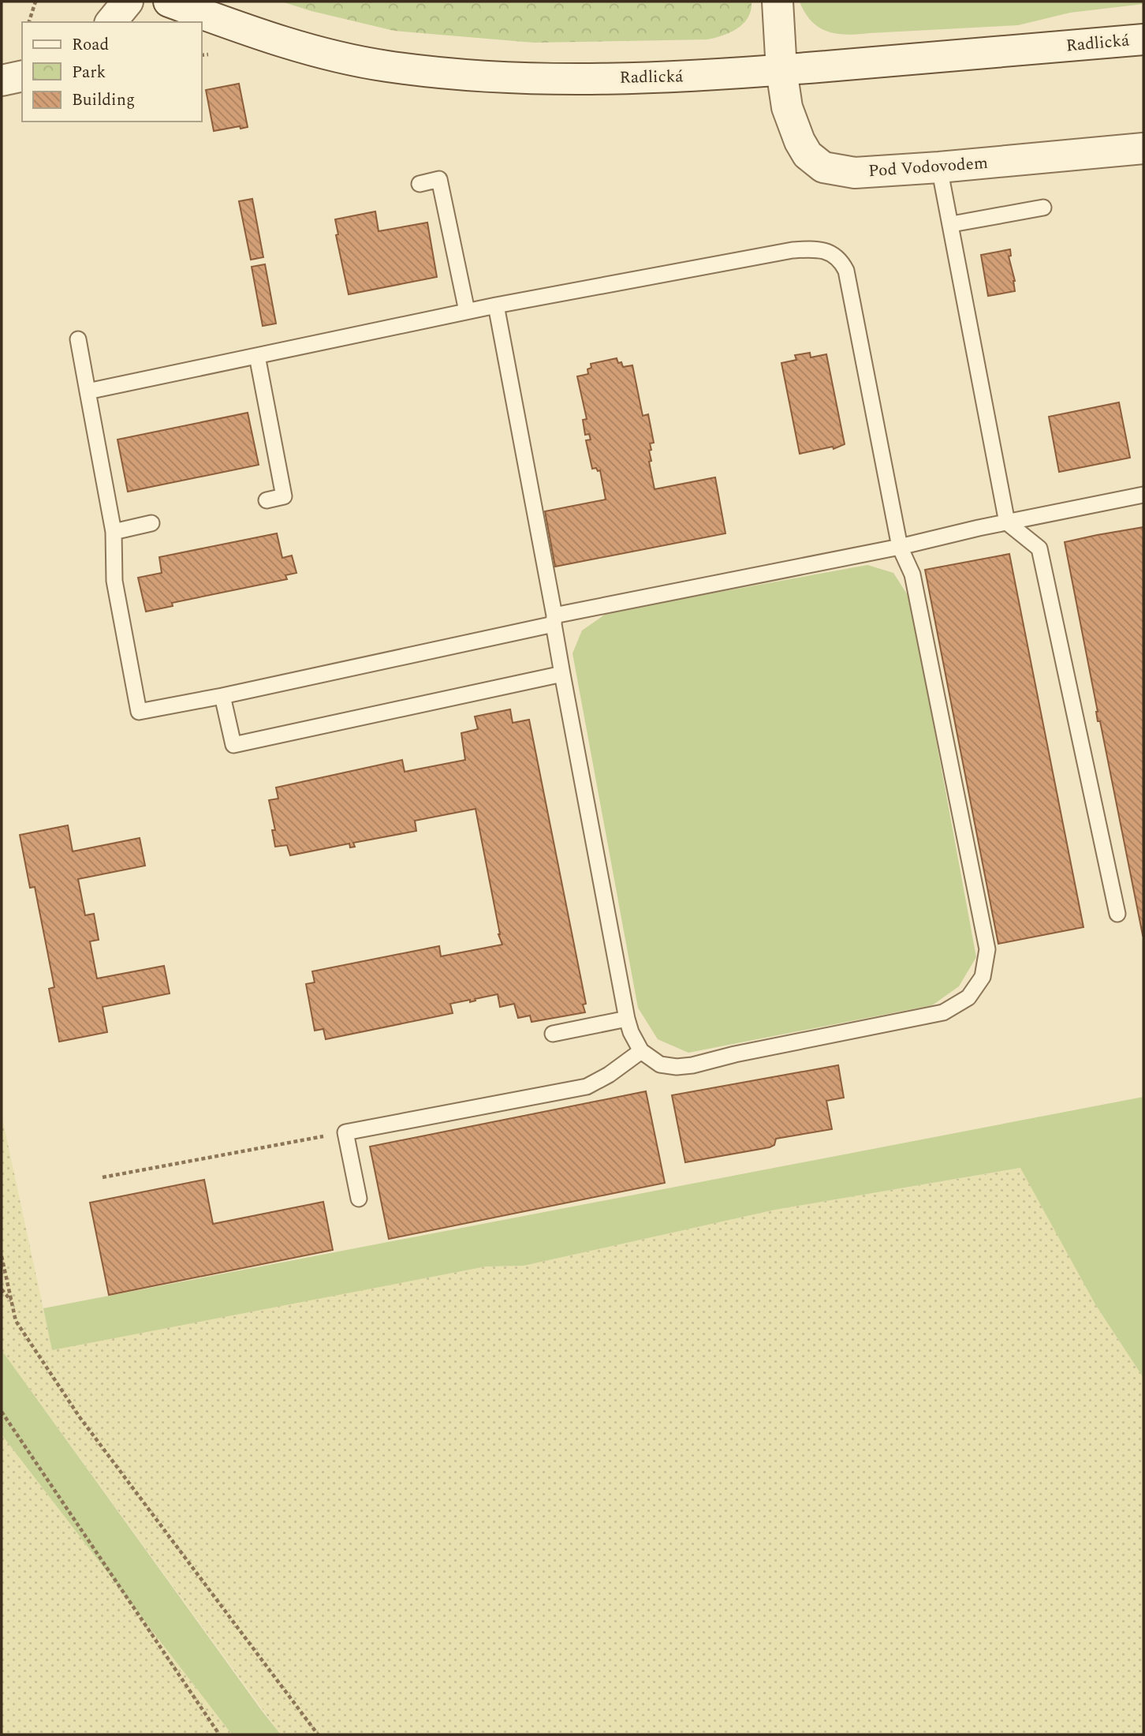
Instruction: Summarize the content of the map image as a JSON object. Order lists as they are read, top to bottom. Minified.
{"streets":{"main road":["Radlická","Pod Vodovodem"]},"crossings":[["Radlická","Pod Vodovodem"]],"legend":["Road","Park","Building"]}
